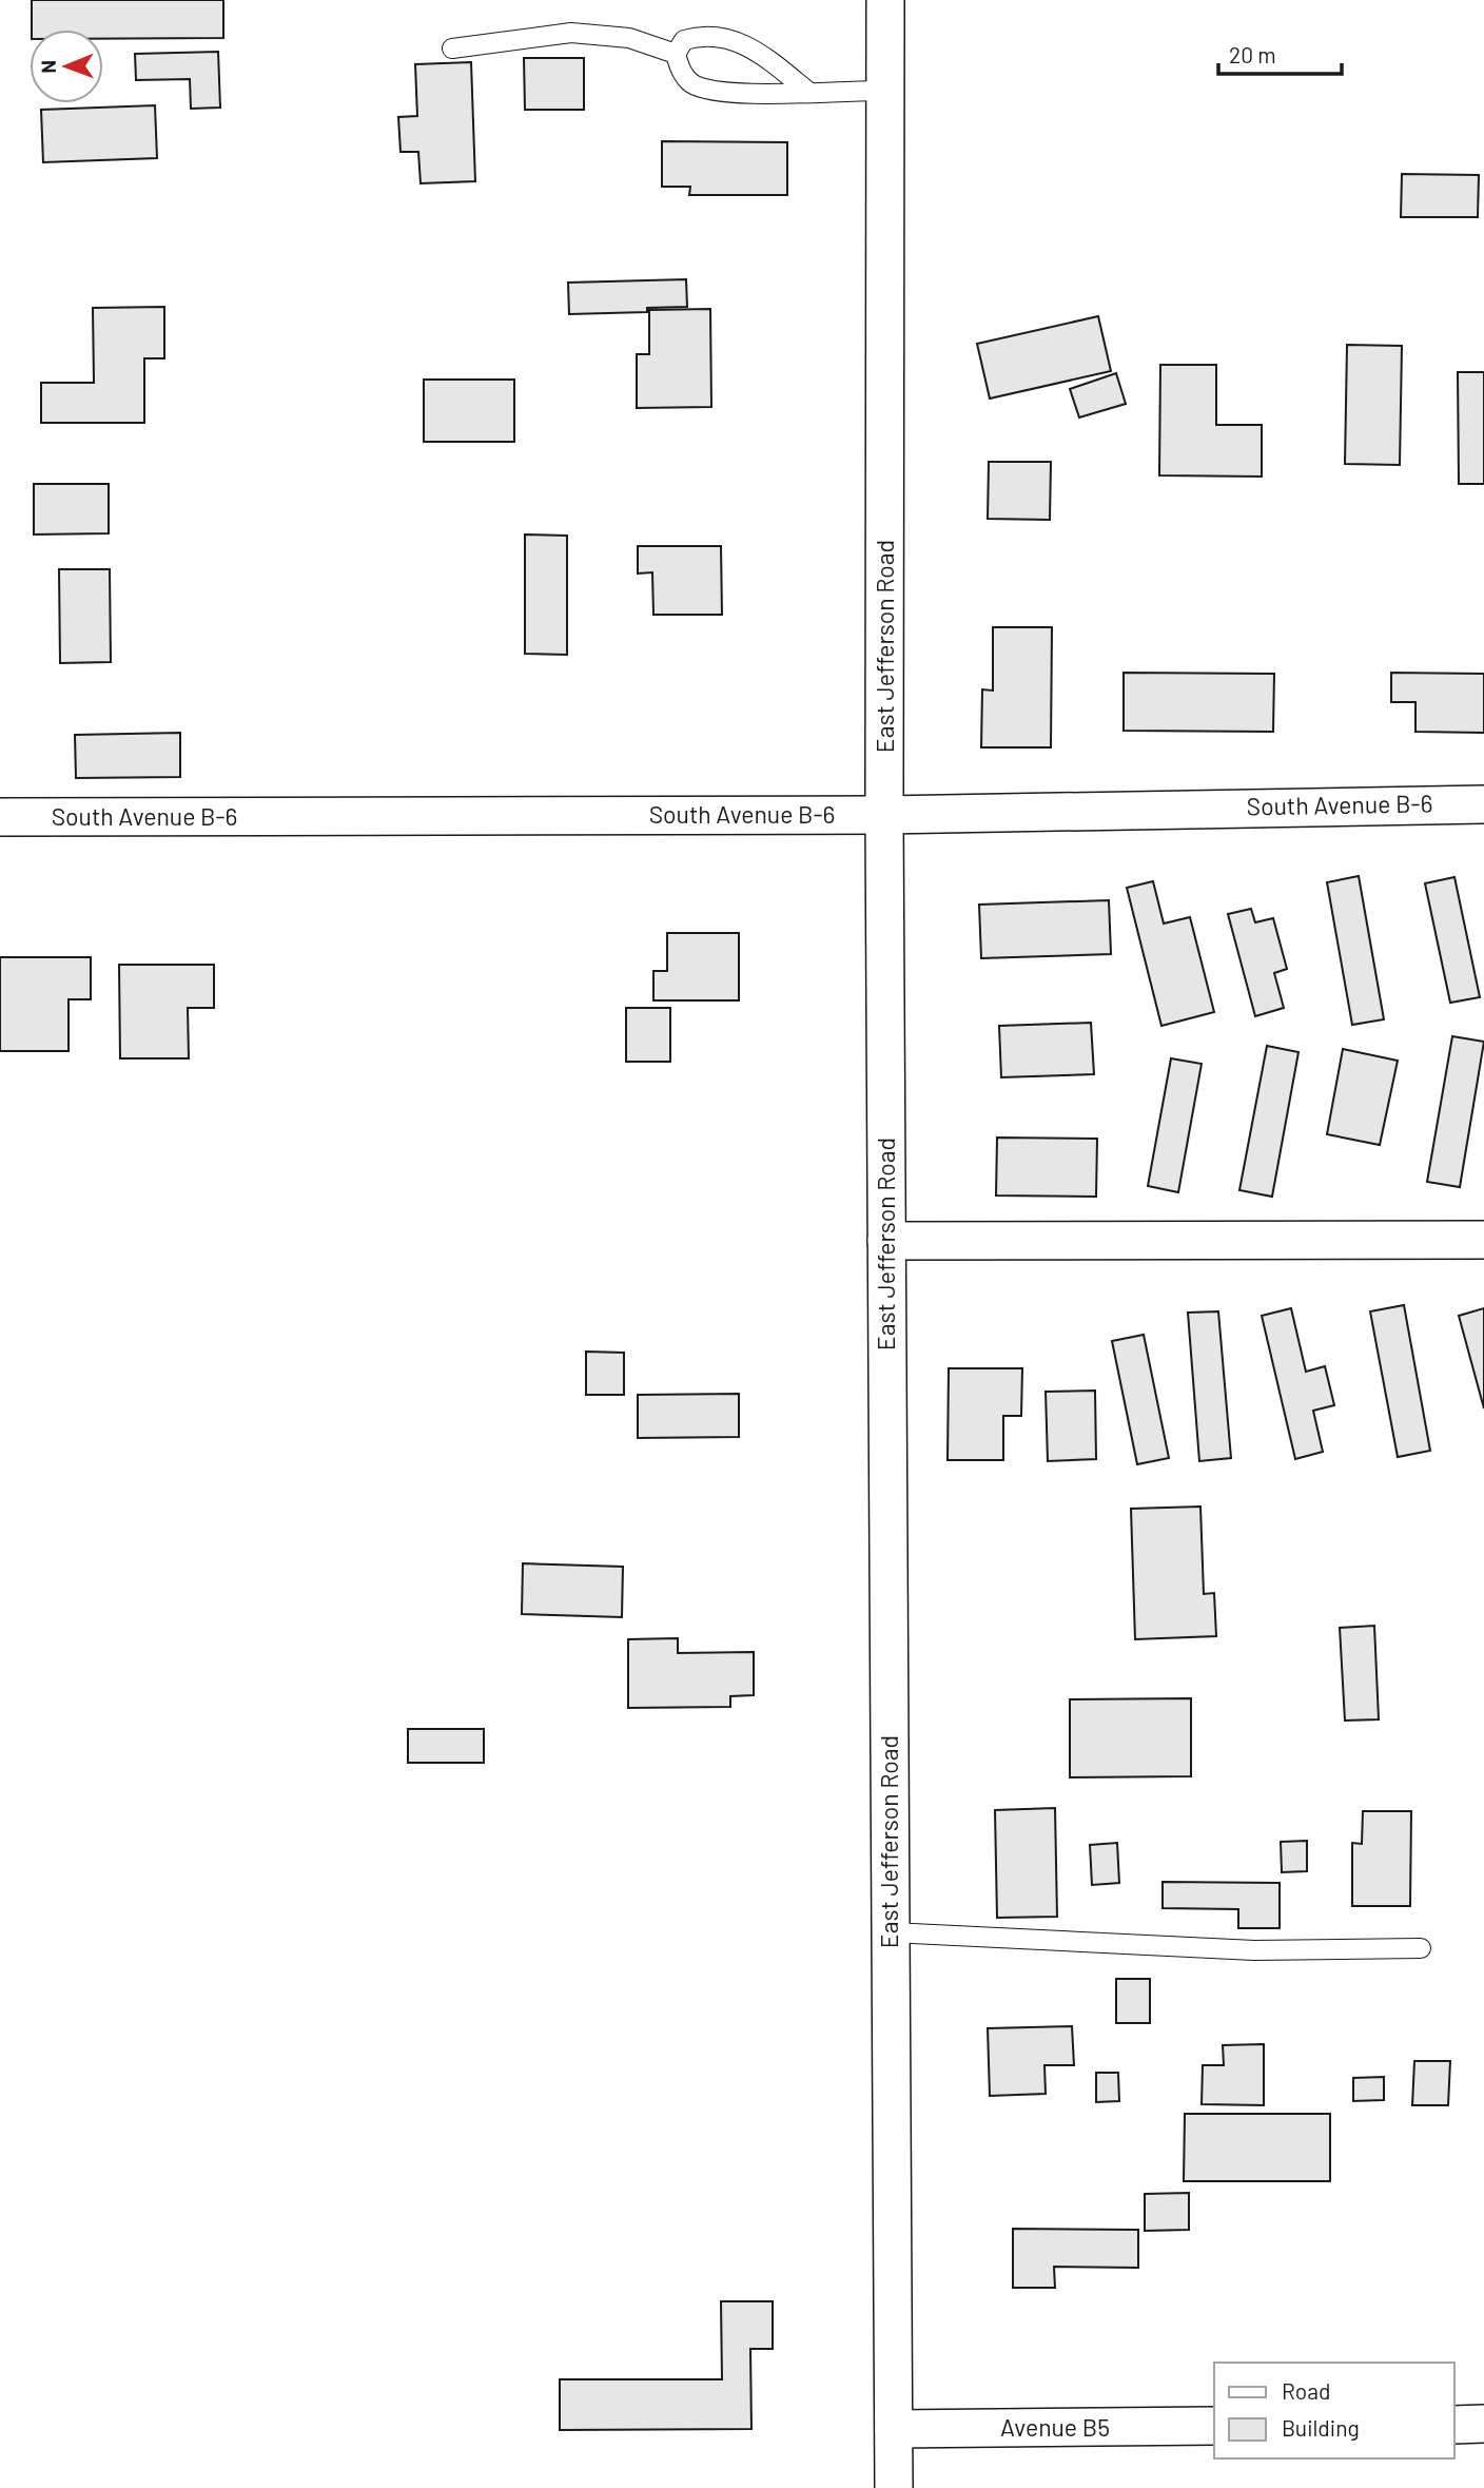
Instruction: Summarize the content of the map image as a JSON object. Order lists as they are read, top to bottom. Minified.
{"streets":{"street":["East Jefferson Road","South Avenue B-6","Avenue B5"]},"crossings":[["East Jefferson Road","South Avenue B-6"],["East Jefferson Road","Avenue B5"]],"legend":["Road","Building"],"scale_bar":"20 m","north":"left"}
